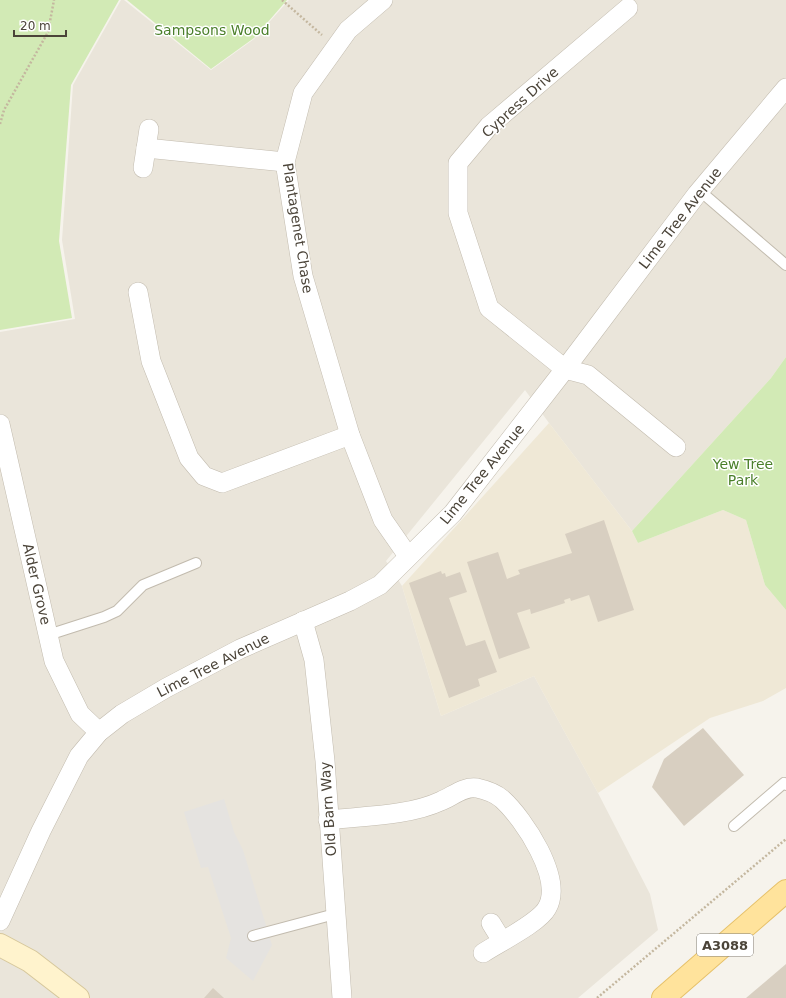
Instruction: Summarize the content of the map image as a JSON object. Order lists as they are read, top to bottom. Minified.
{"streets":{"main road":["A3088"],"street":["Cypress Drive","Lime Tree Avenue","Plantagenet Chase","Alder Grove","Old Barn Way"]},"crossings":[["Cypress Drive","Lime Tree Avenue"],["Lime Tree Avenue","Plantagenet Chase"],["Lime Tree Avenue","Alder Grove"],["Lime Tree Avenue","Old Barn Way"]],"parks":["Sampsons Wood","Yew Tree Park"],"scale_bar":"20 m"}
